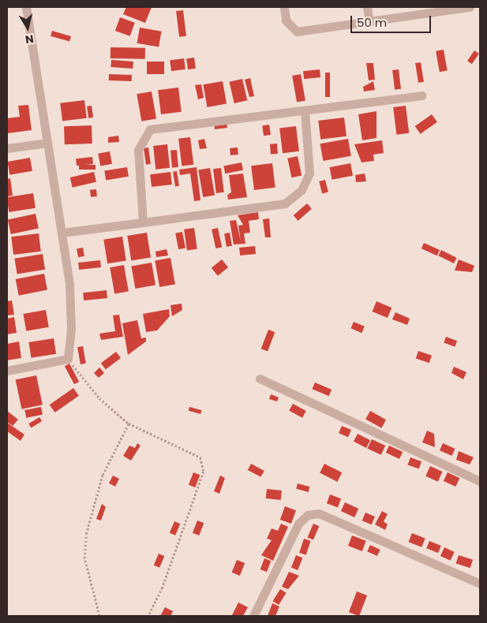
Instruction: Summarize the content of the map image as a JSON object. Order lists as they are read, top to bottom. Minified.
{"scale_bar":"50 m","north":"bottom"}
